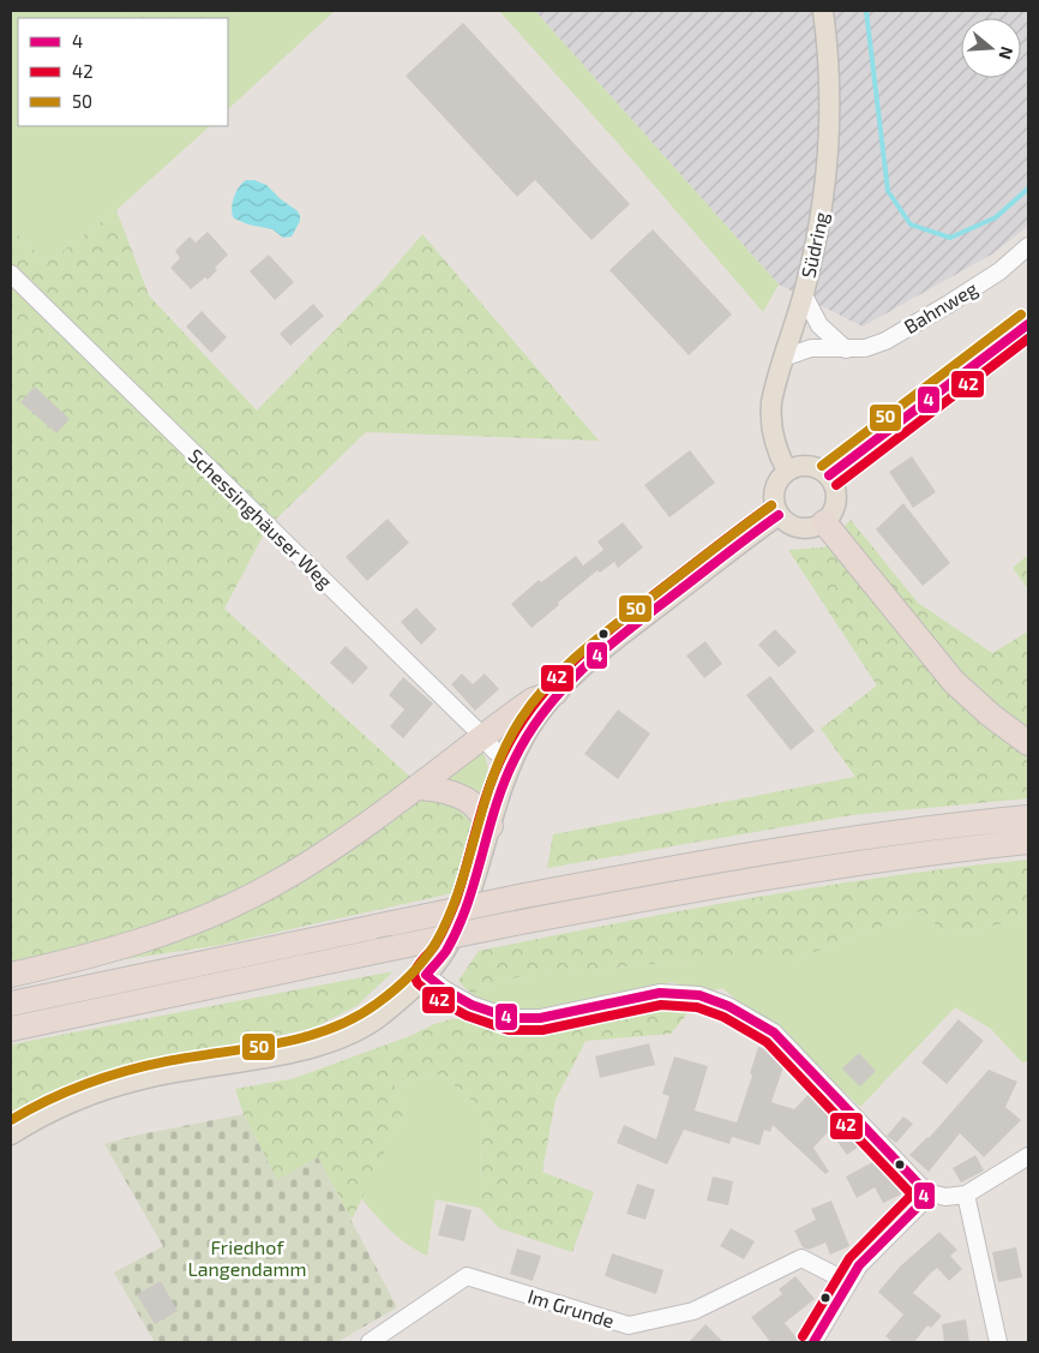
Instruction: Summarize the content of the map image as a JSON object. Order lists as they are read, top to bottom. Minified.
{"streets":{"main road":["Südring"],"street":["Bahnweg","Schessinghäuser Weg","Im Grunde"]},"crossings":[["Südring","Bahnweg"]],"parks":["Friedhof Langendamm"],"lines":["transit line 50","transit line 4","transit line 42"],"legend":["4","42","50"],"north":"right"}
